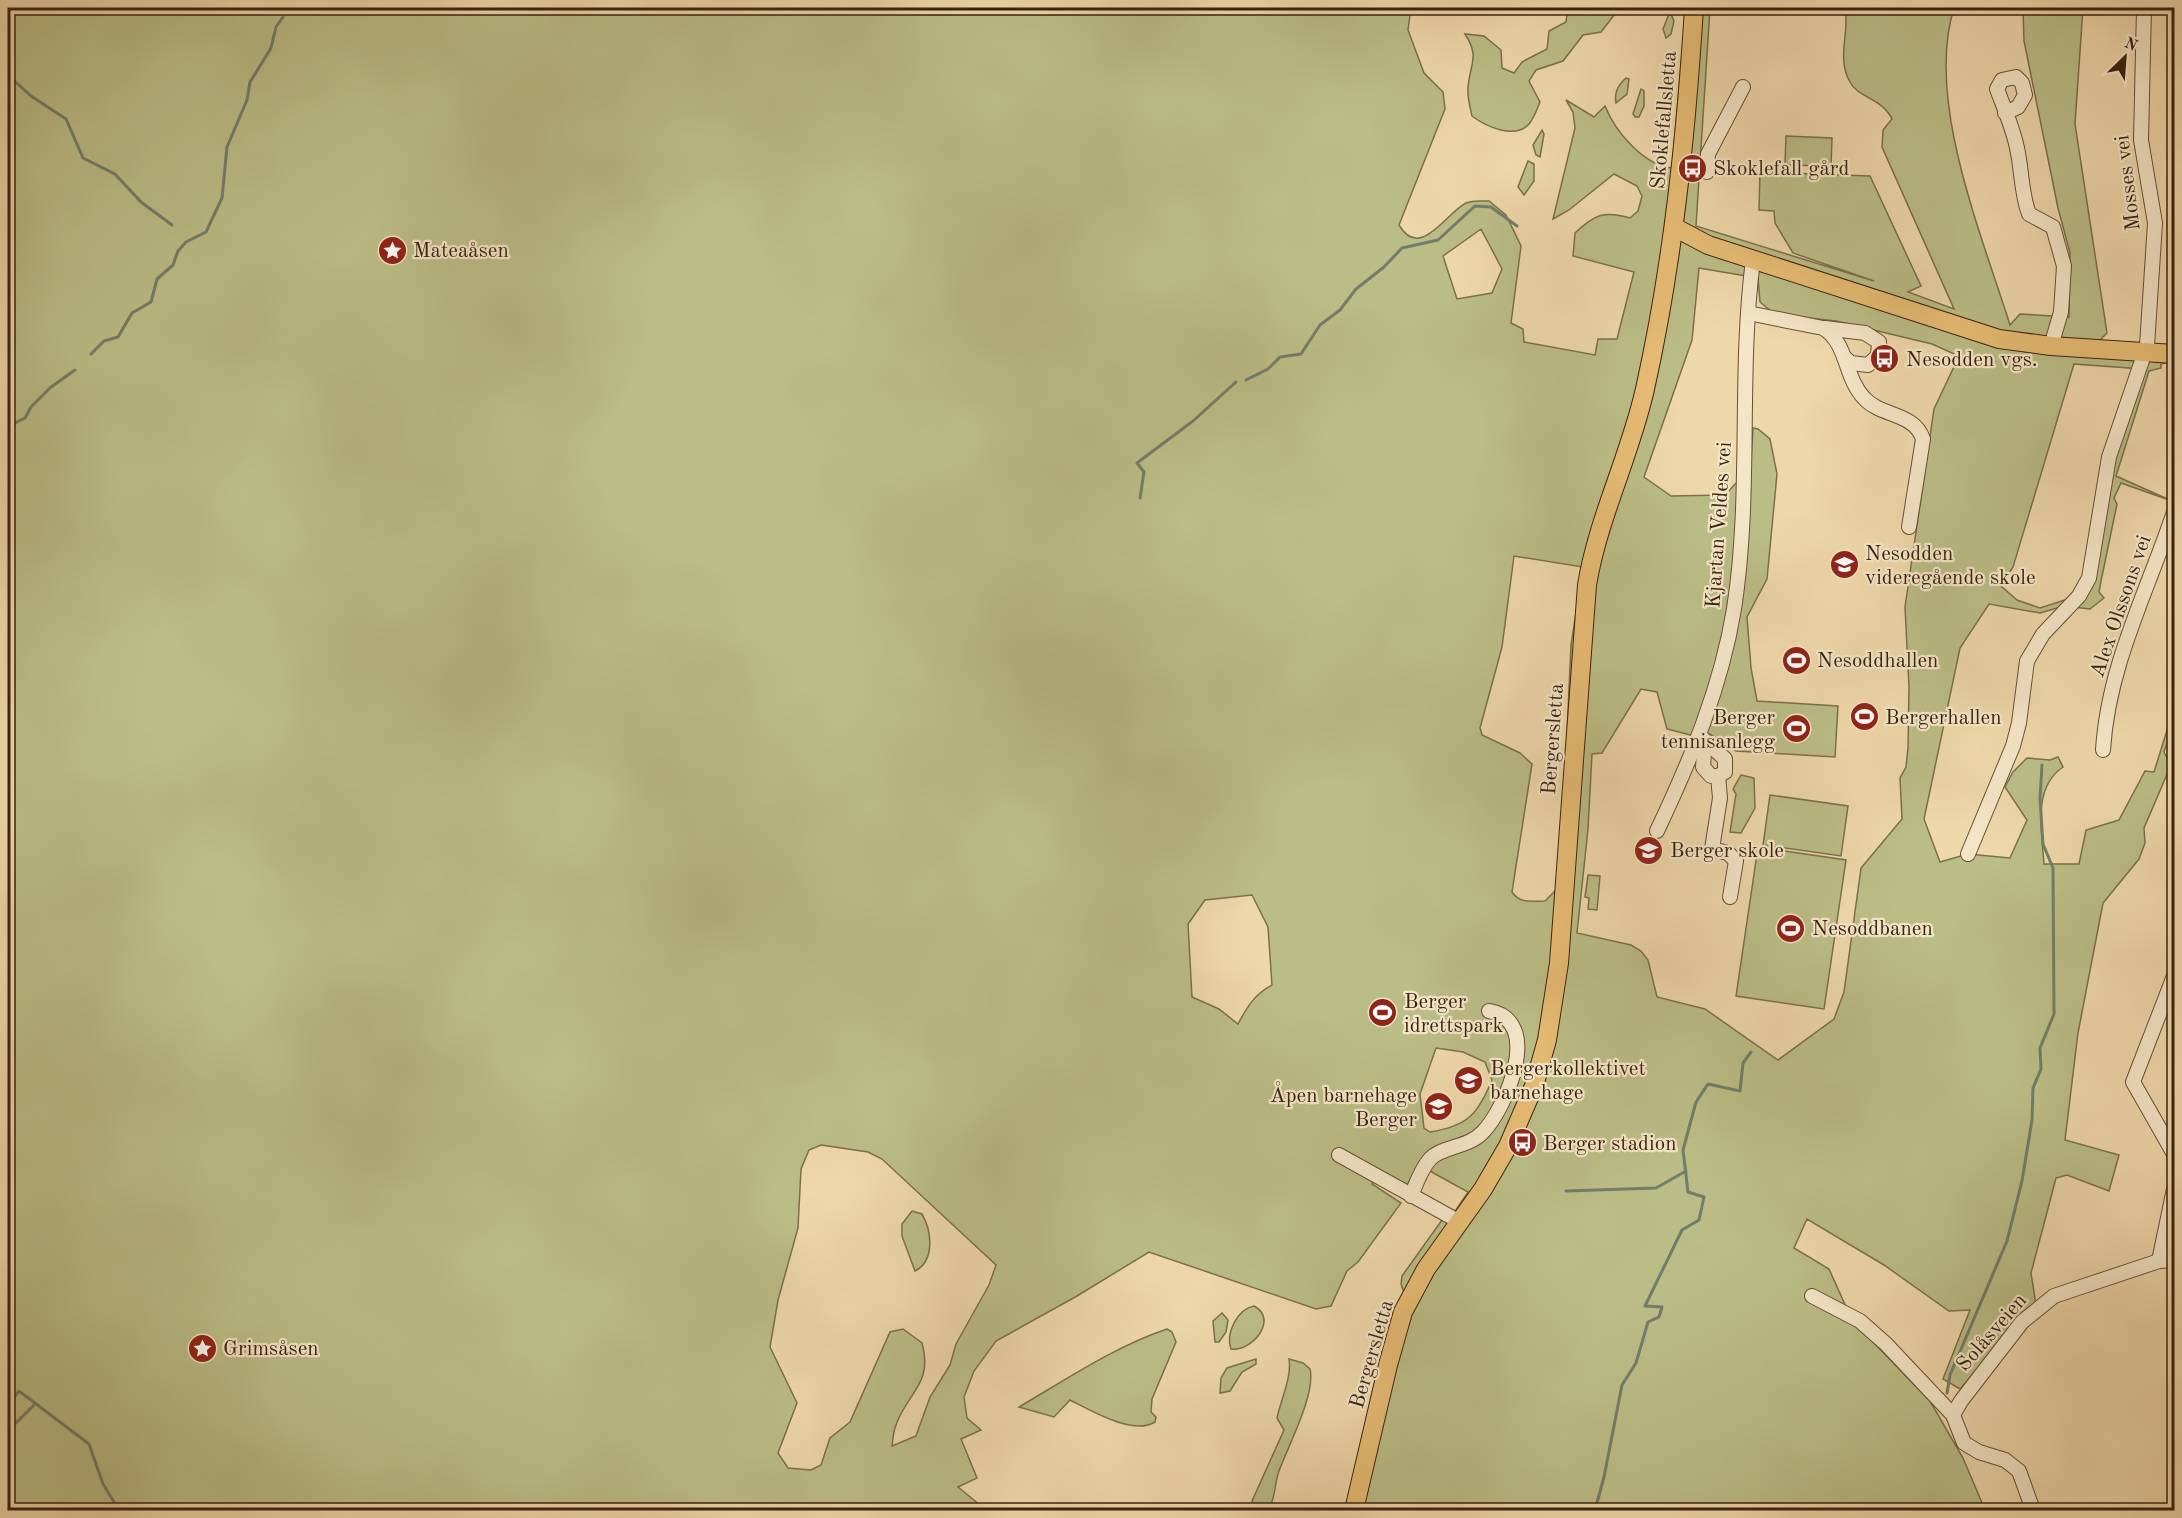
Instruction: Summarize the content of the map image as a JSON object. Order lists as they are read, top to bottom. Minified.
{"streets":{"main road":["Skoklefallsletta","Bergersletta"],"street":["Mosses vei","Kjartan Veldes vei","Alex Olssons vei","Solåsveien"]},"crossings":[["Skoklefallsletta","Bergersletta"]],"places":{"bus stop":["Skoklefall gård","Nesodden vgs.","Berger stadion"],"place":["Mateaåsen","Grimsåsen"],"school or university":["Nesodden videregående skole","Berger skole","Bergerkollektivet barnehage","Åpen barnehage Berger"],"sports":["Nesoddhallen","Bergerhallen","Berger tennisanlegg","Nesoddbanen","Berger idrettspark"]},"north":"top right"}
